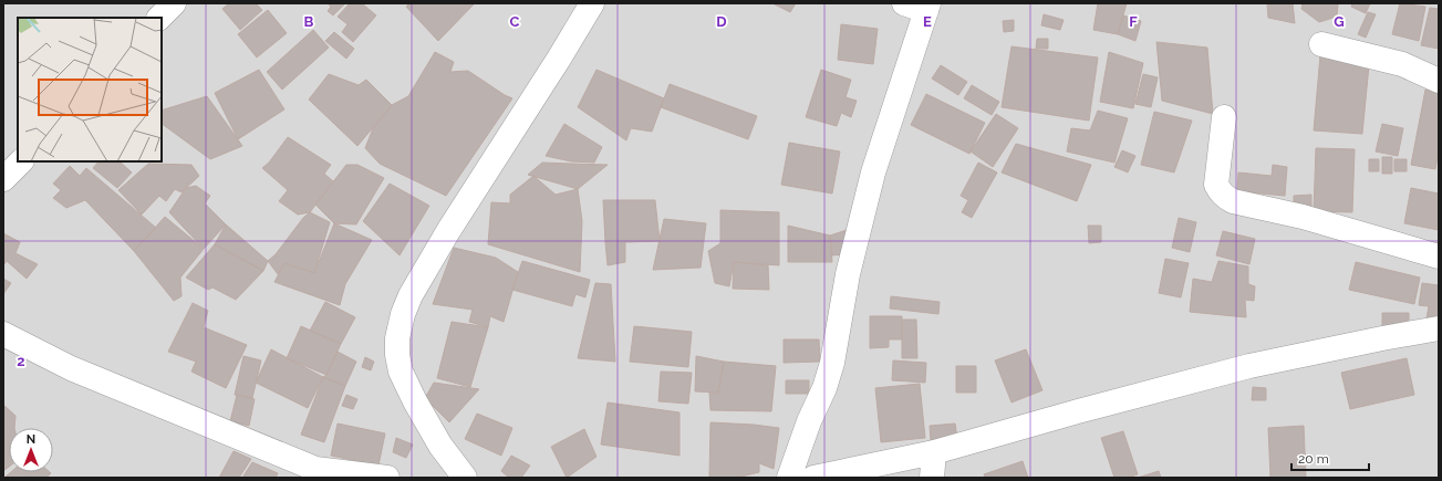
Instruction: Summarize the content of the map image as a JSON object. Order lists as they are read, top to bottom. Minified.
{"scale_bar":"20 m","north":"top","grid":{"columns":["B","C","D","E","F","G"],"rows":["2"]}}
